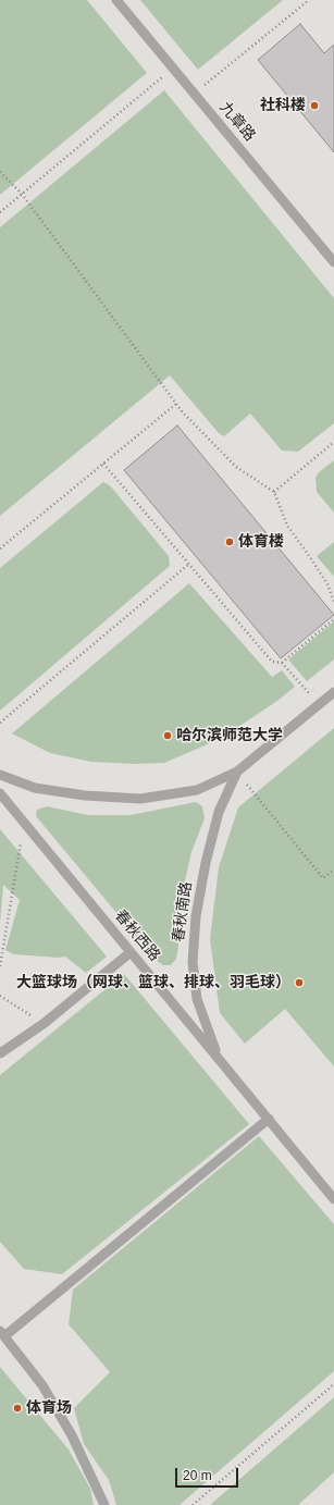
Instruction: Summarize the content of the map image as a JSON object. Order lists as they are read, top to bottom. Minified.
{"streets":{"lane":["九章路","春秋南路","春秋西路"]},"crossings":[["春秋南路","春秋西路"]],"places":["社科楼","体育楼","哈尔滨师范大学","大篮球场（网球、篮球、排球、羽毛球）","体育场"],"scale_bar":"20 m"}
